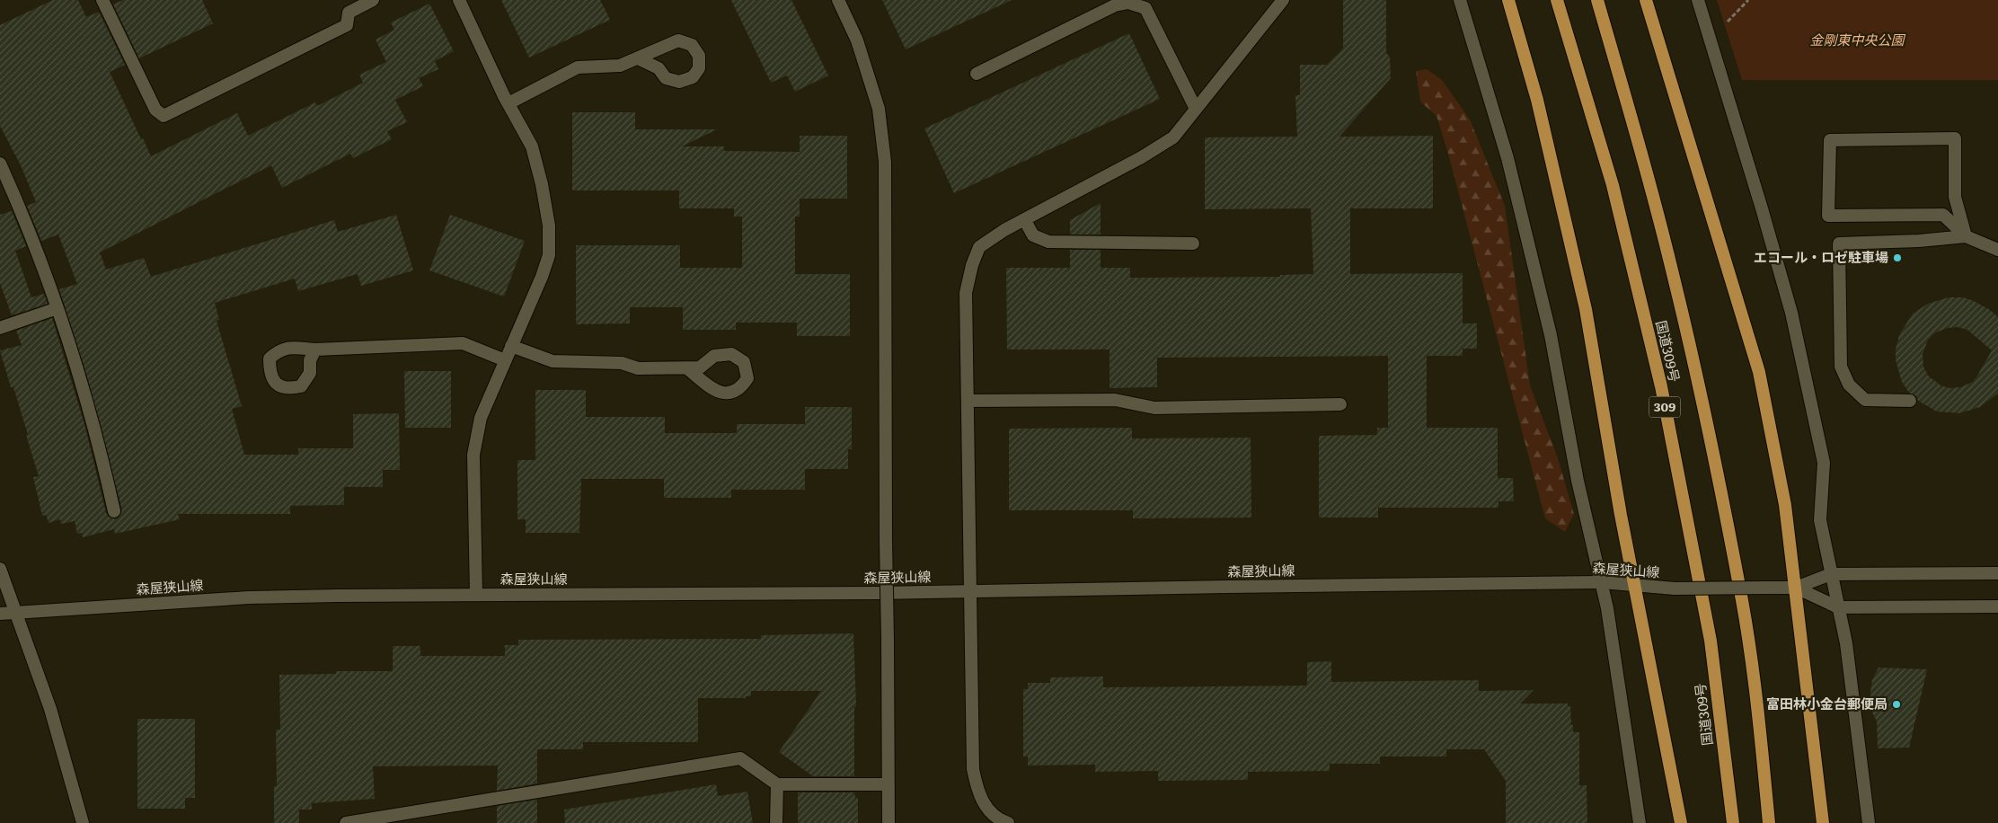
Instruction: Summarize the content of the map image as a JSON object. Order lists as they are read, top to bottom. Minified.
{"streets":{"highway":["国道309号","309"],"street":["森屋狭山線"]},"parks":["金剛東中央公園"],"places":["エコール・ロゼ駐車場","富田林小金台郵便局"]}
